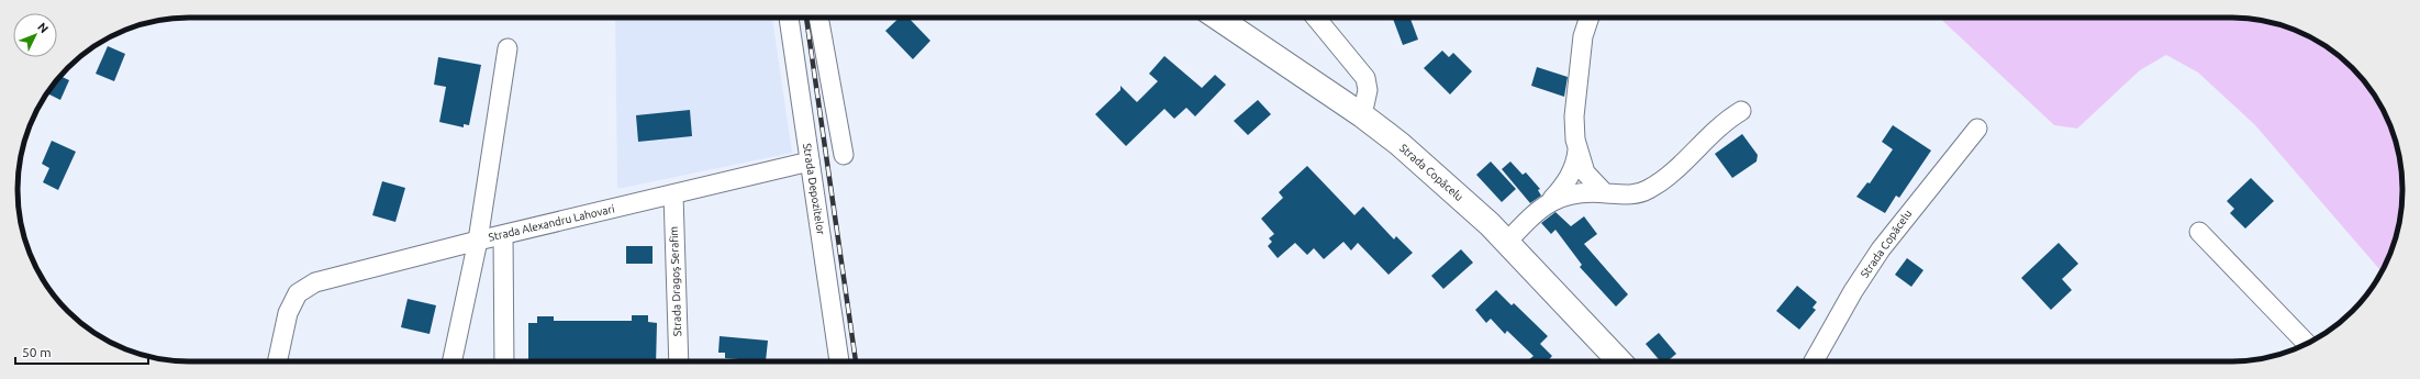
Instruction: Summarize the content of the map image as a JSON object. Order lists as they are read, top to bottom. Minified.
{"streets":{"main road":["Strada Copăcelu"],"street":["Strada Depozitelor","Strada Alexandru Lahovari","Strada Dragoș Serafim"]},"crossings":[["Strada Depozitelor","Strada Alexandru Lahovari"],["Strada Alexandru Lahovari","Strada Dragoș Serafim"]],"scale_bar":"50 m","north":"top right"}
